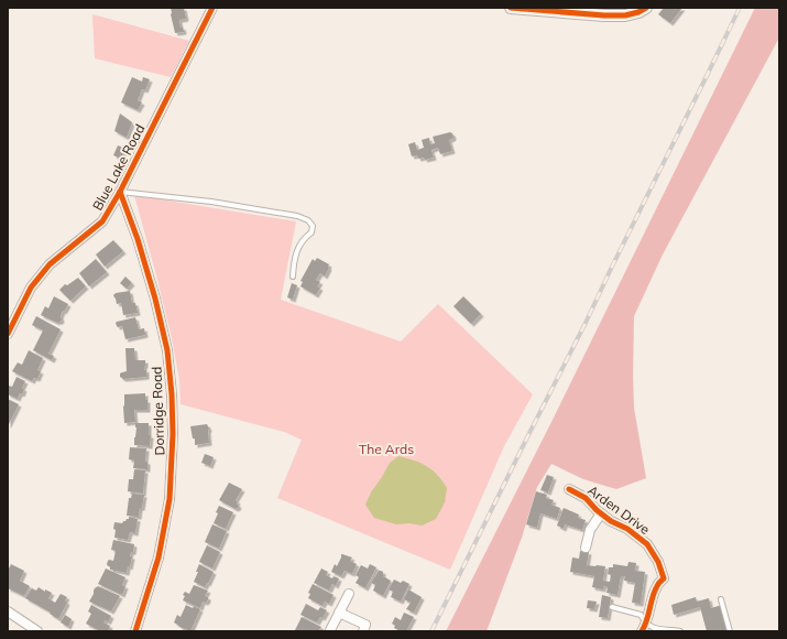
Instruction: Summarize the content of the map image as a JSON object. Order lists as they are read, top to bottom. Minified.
{"streets":{"street":["Blue Lake Road","Dorridge Road","Arden Drive"]},"crossings":[["Blue Lake Road","Dorridge Road"]],"parks":["The Ards"]}
